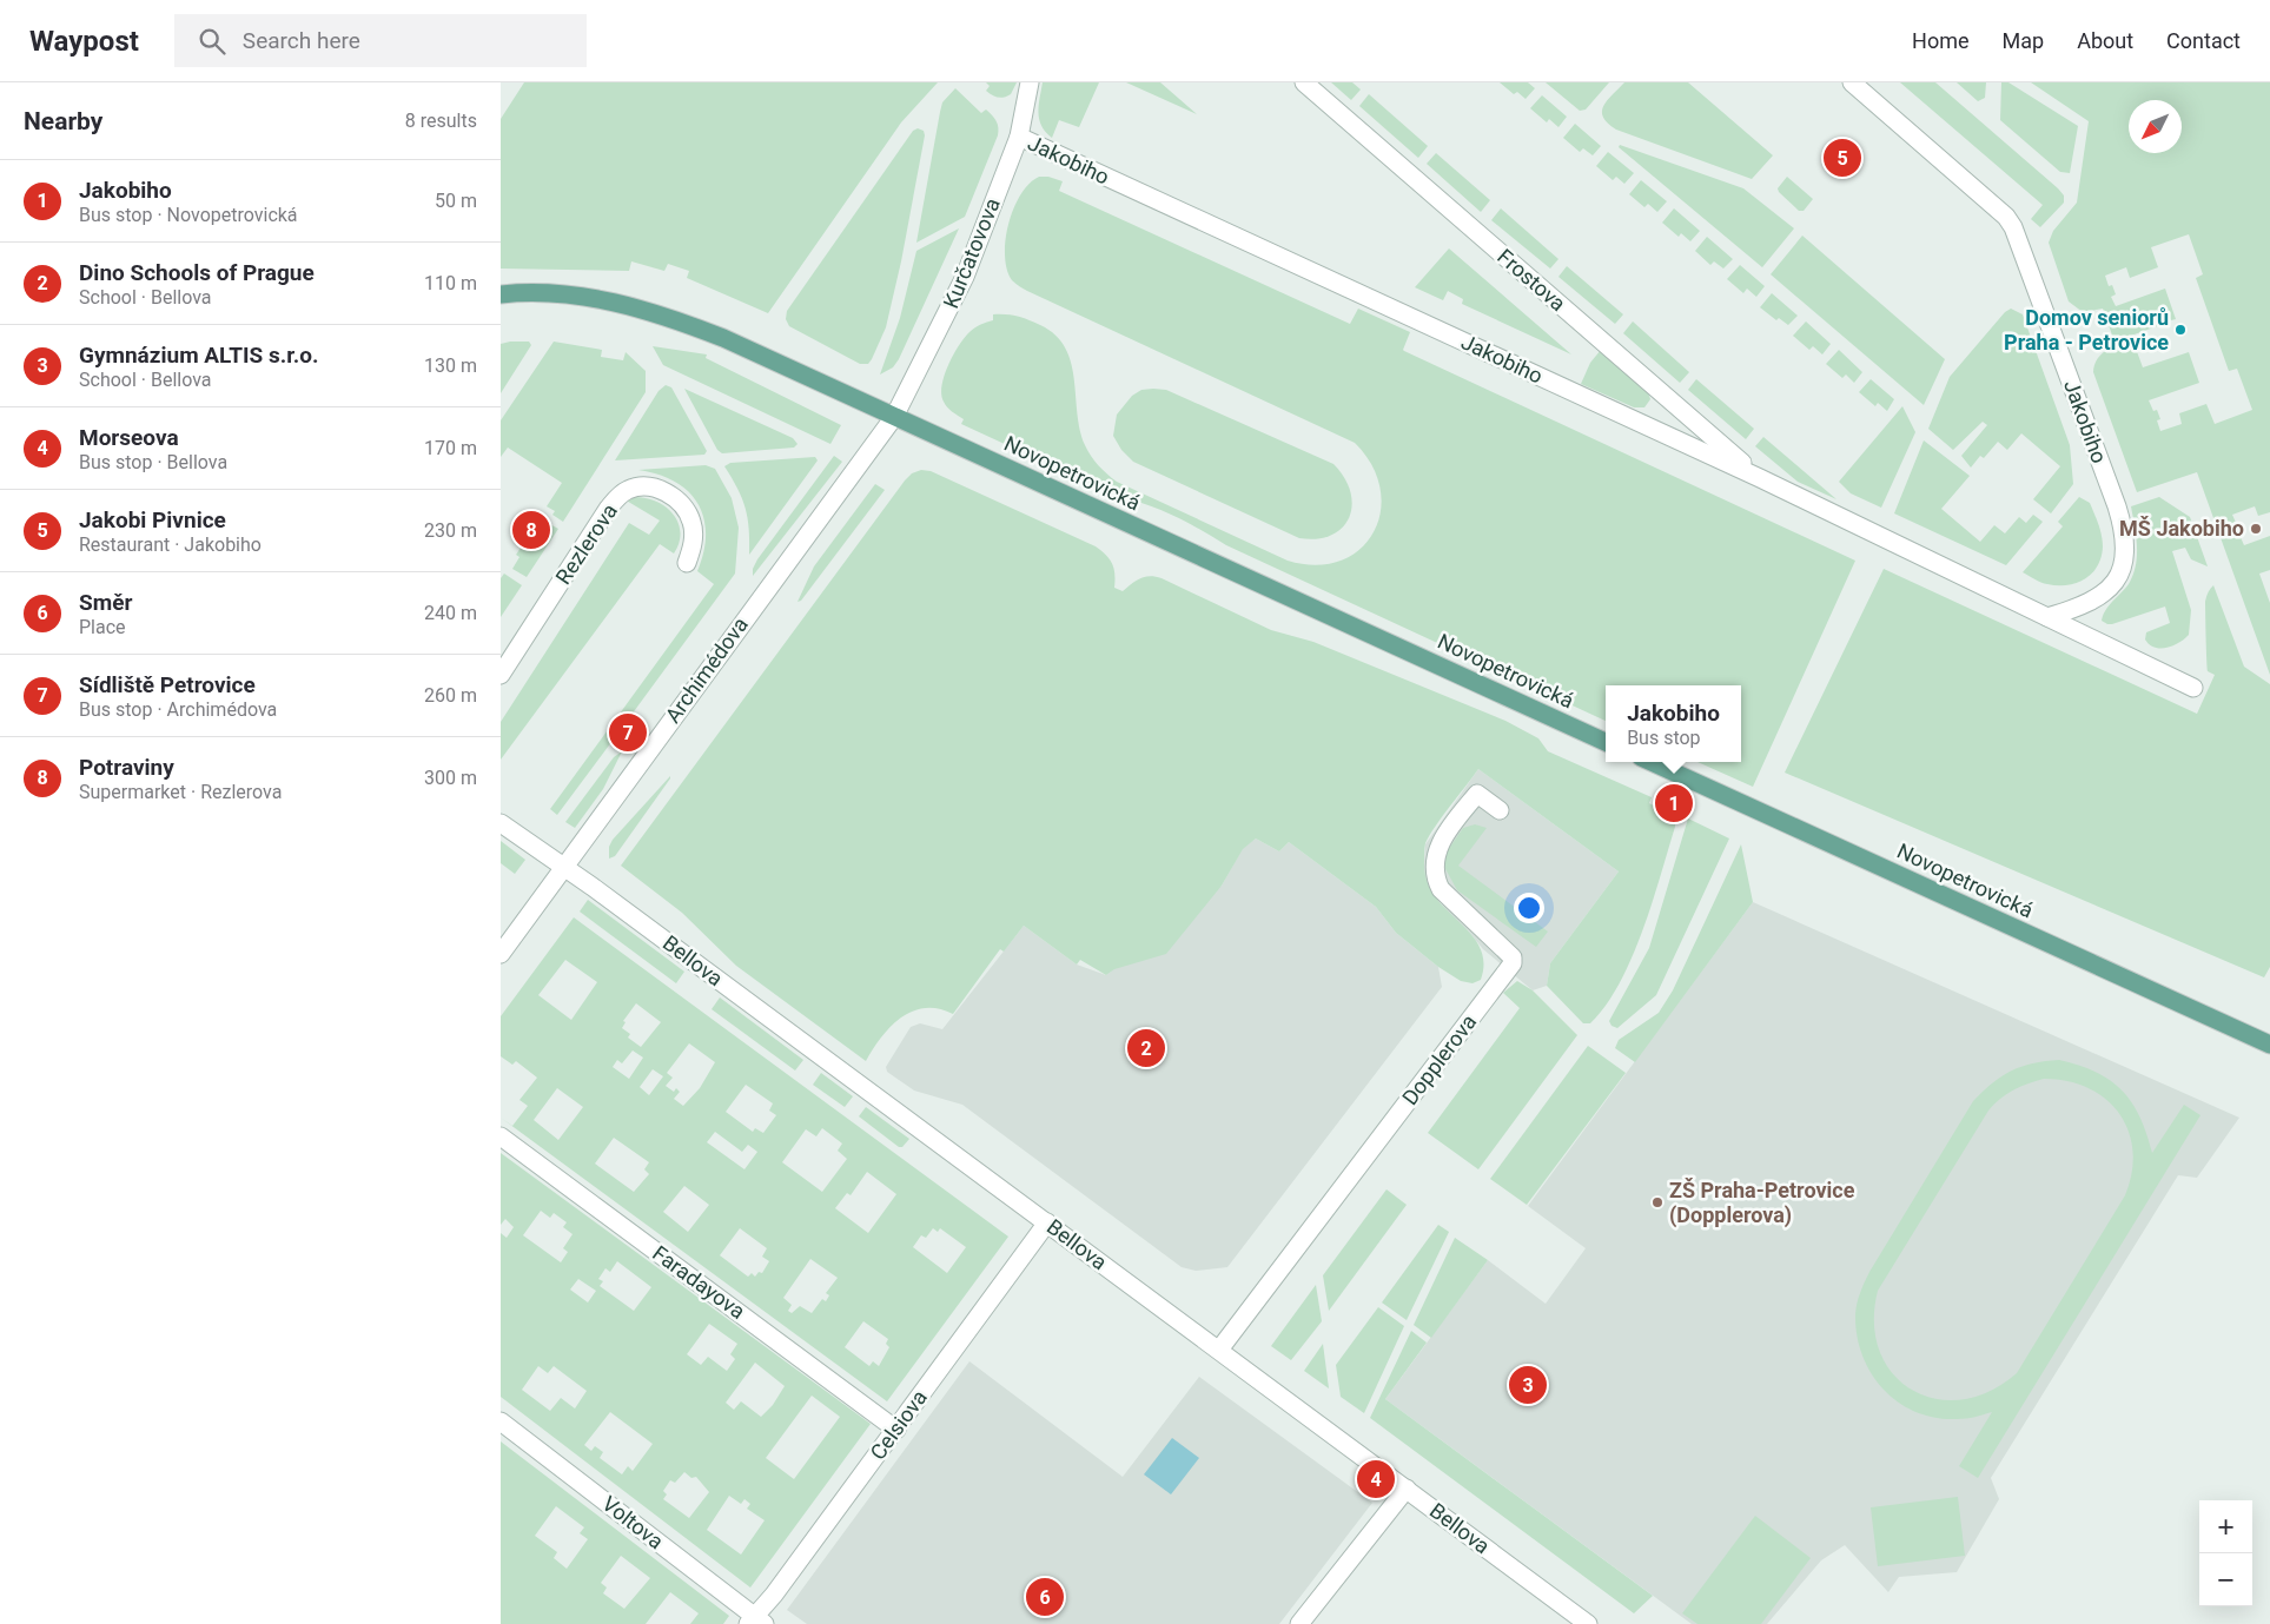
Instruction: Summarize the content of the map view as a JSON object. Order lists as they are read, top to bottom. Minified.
{"streets":{"main road":["Novopetrovická"],"street":["Jakobiho","Kurčatovova","Frostova","Rezlerova","Archimédova","Bellova","Dopplerova","Faradayova","Celsiova","Voltova"]},"crossings":[["Jakobiho","Kurčatovova"],["Jakobiho","Frostova"],["Kurčatovova","Novopetrovická"],["Kurčatovova","Archimédova"],["Novopetrovická","Archimédova"],["Archimédova","Bellova"],["Bellova","Dopplerova"],["Bellova","Celsiova"],["Faradayova","Celsiova"],["Celsiova","Voltova"]],"places":["Domov seniorů Praha - Petrovice","MŠ Jakobiho","ZŠ Praha-Petrovice (Dopplerova)"],"north":"bottom left","page":{"header":"Waypost","search":"Search here","nav":["Home","Map","About","Contact"],"heading":["Nearby","8 results"],"pins":["5","8","7","1","2","3","4","6"],"list":[{"mark":"1","name":"Jakobiho","note":"Bus stop · Novopetrovická","value":"50 m"},{"mark":"2","name":"Dino Schools of Prague","note":"School · Bellova","value":"110 m"},{"mark":"3","name":"Gymnázium ALTIS s.r.o.","note":"School · Bellova","value":"130 m"},{"mark":"4","name":"Morseova","note":"Bus stop · Bellova","value":"170 m"},{"mark":"5","name":"Jakobi Pivnice","note":"Restaurant · Jakobiho","value":"230 m"},{"mark":"6","name":"Směr","note":"Place","value":"240 m"},{"mark":"7","name":"Sídliště Petrovice","note":"Bus stop · Archimédova","value":"260 m"},{"mark":"8","name":"Potraviny","note":"Supermarket · Rezlerova","value":"300 m"}],"popup":["Jakobiho","Bus stop"],"map_buttons":["+","−"]}}
